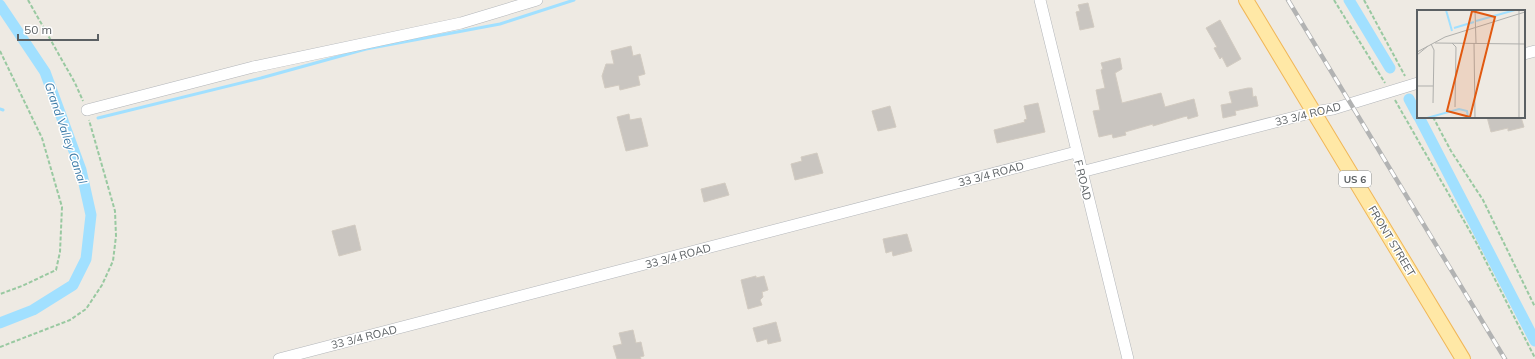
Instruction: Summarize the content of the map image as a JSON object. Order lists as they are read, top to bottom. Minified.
{"streets":{"main road":["US 6","FRONT STREET"],"street":["33 3/4 ROAD","F ROAD"]},"crossings":[["33 3/4 ROAD","F ROAD"],["33 3/4 ROAD","FRONT STREET"]],"water":["Grand Valley Canal"],"scale_bar":"50 m"}
